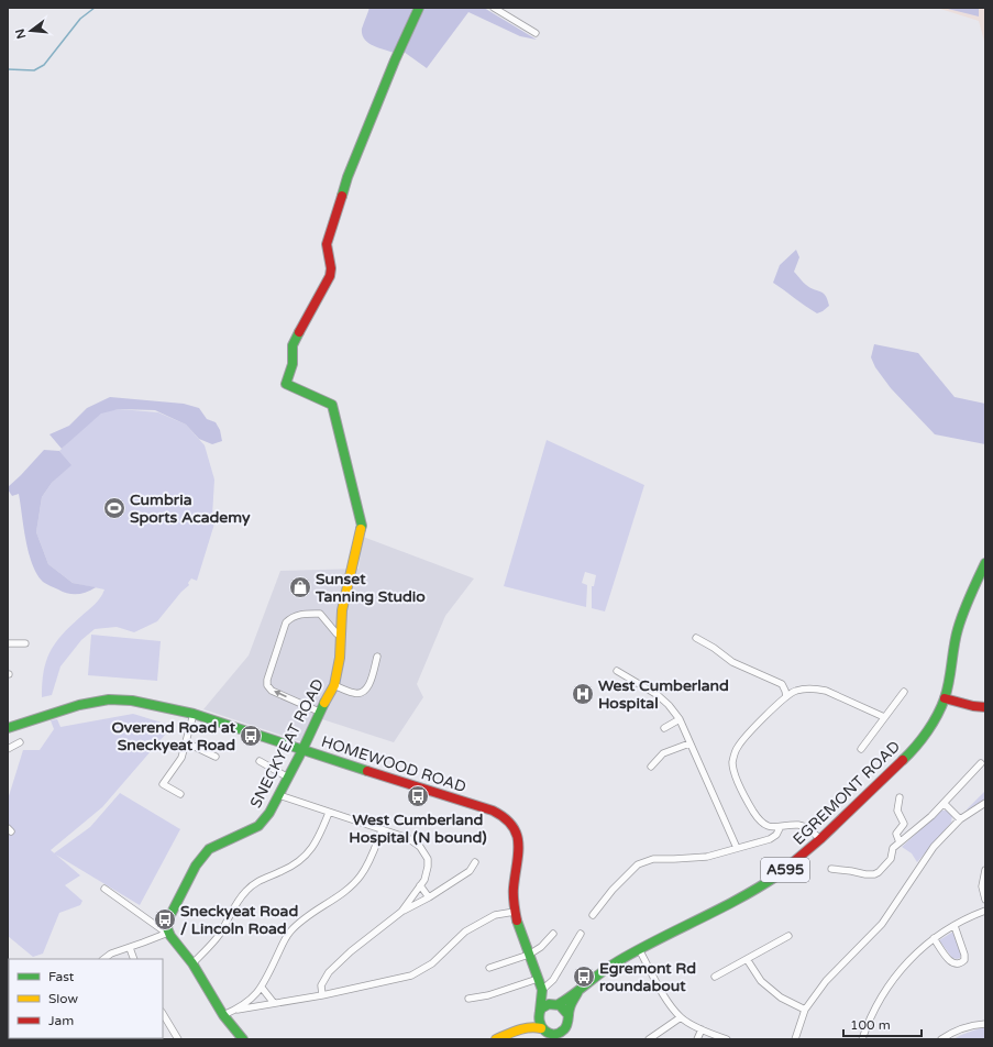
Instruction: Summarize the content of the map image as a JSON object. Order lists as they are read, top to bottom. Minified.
{"streets":{"main road":["SNECKYEAT ROAD","HOMEWOOD ROAD","EGREMONT ROAD","A595"]},"crossings":[["SNECKYEAT ROAD","HOMEWOOD ROAD"],["EGREMONT ROAD","A595"]],"places":{"sports":["Cumbria Sports Academy"],"shop":["Sunset Tanning Studio"],"hospital":["West Cumberland Hospital"],"bus stop":["Overend Road at Sneckyeat Road","West Cumberland Hospital (N bound)","Sneckyeat Road / Lincoln Road","Egremont Rd roundabout"]},"legend":["Fast","Slow","Jam"],"scale_bar":"100 m","north":"left"}
